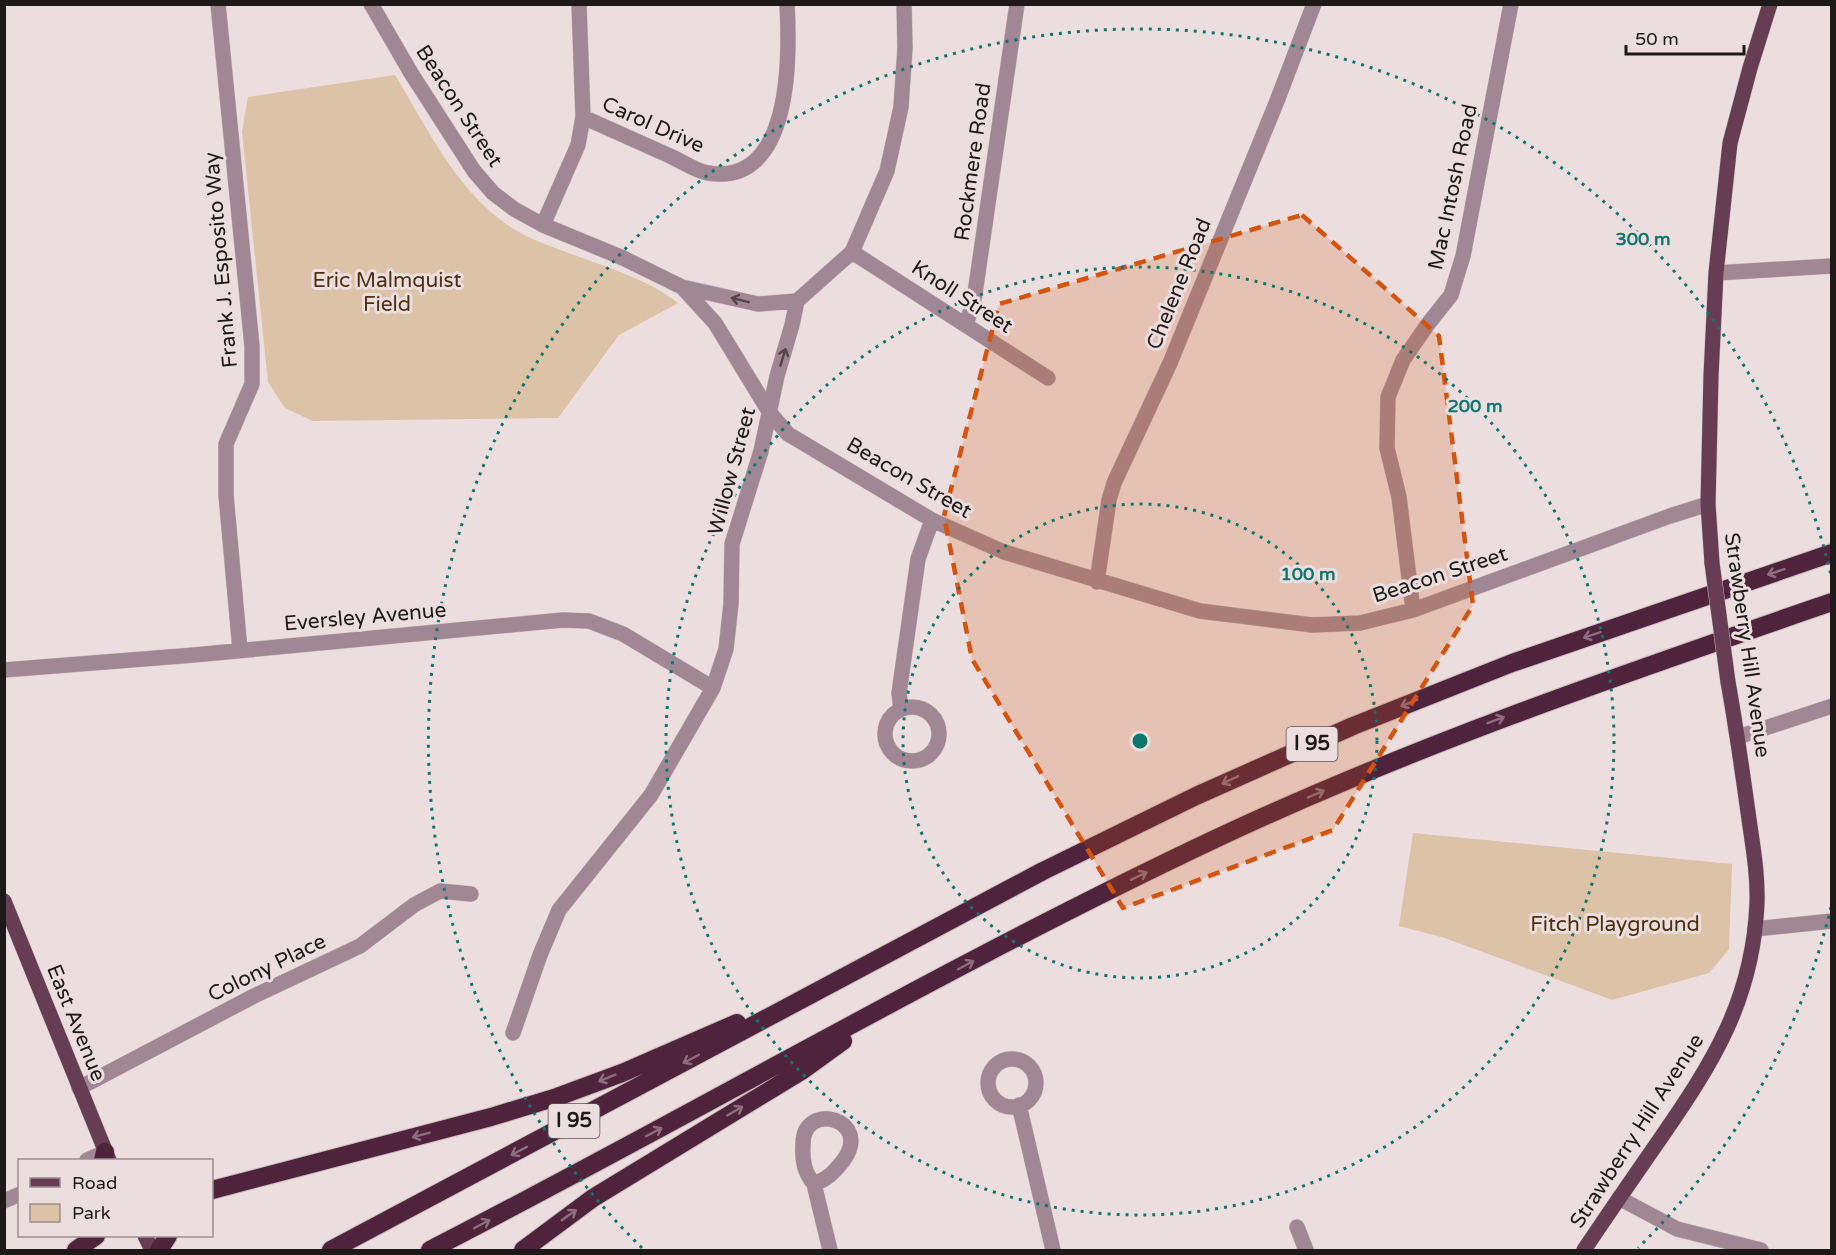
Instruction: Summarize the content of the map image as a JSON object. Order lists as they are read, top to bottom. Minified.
{"streets":{"highway":["I 95"],"main road":["Strawberry Hill Avenue","East Avenue"],"street":["Beacon Street","Carol Drive","Rockmere Road","Mac Intosh Road","Frank J. Esposito Way","Chelene Road","Knoll Street","Willow Street","Eversley Avenue","Colony Place"]},"crossings":[["Beacon Street","Mac Intosh Road"],["Beacon Street","Chelene Road"],["Beacon Street","Willow Street"],["Beacon Street","Strawberry Hill Avenue"],["Rockmere Road","Knoll Street"],["Frank J. Esposito Way","Eversley Avenue"],["Willow Street","Eversley Avenue"],["Colony Place","East Avenue"]],"parks":["Eric Malmquist Field","Fitch Playground"],"legend":["Road","Park"],"scale_bar":"50 m","rings":["300 m","200 m","100 m"]}
